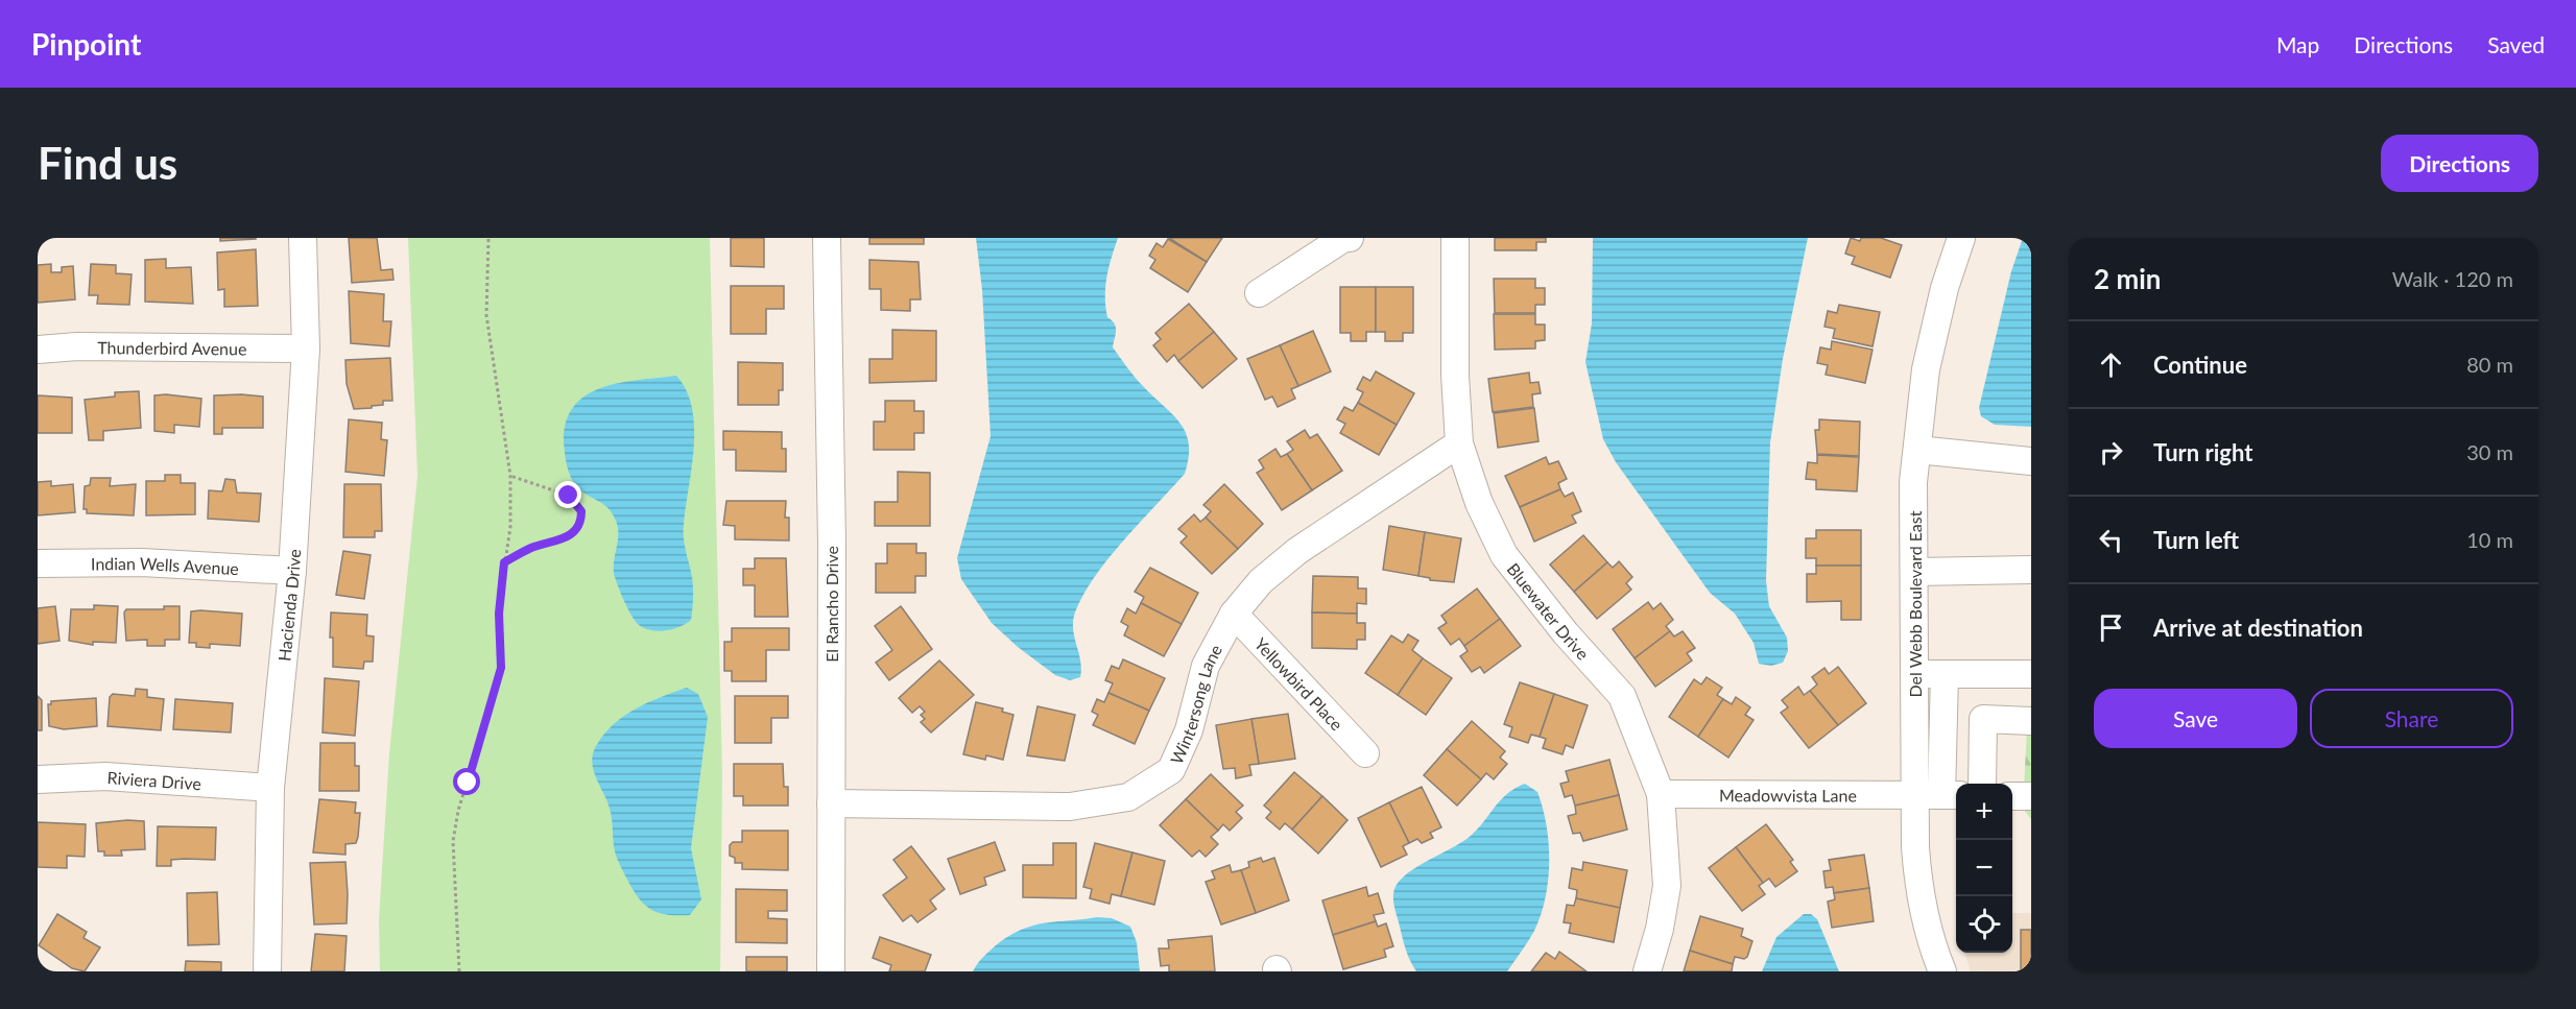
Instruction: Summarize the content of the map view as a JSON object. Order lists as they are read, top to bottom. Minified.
{"streets":{"street":["Thunderbird Avenue","Indian Wells Avenue","El Rancho Drive","Del Webb Boulevard East","Hacienda Drive","Bluewater Drive","Yellowbird Place","Wintersong Lane","Riviera Drive","Meadowvista Lane"]},"crossings":[["Thunderbird Avenue","Hacienda Drive"],["Indian Wells Avenue","Hacienda Drive"],["El Rancho Drive","Wintersong Lane"],["Del Webb Boulevard East","Meadowvista Lane"],["Hacienda Drive","Riviera Drive"],["Bluewater Drive","Wintersong Lane"],["Bluewater Drive","Meadowvista Lane"],["Yellowbird Place","Wintersong Lane"]],"page":{"header":"Pinpoint","nav":["Map","Directions","Saved"],"buttons":["Directions",["Save","Share"]],"title":"Find us","heading":["2 min","Walk · 120 m"],"list":[["Continue","80 m"],["Turn right","30 m"],["Turn left","10 m"],"Arrive at destination"],"map_buttons":["+","−"]}}
